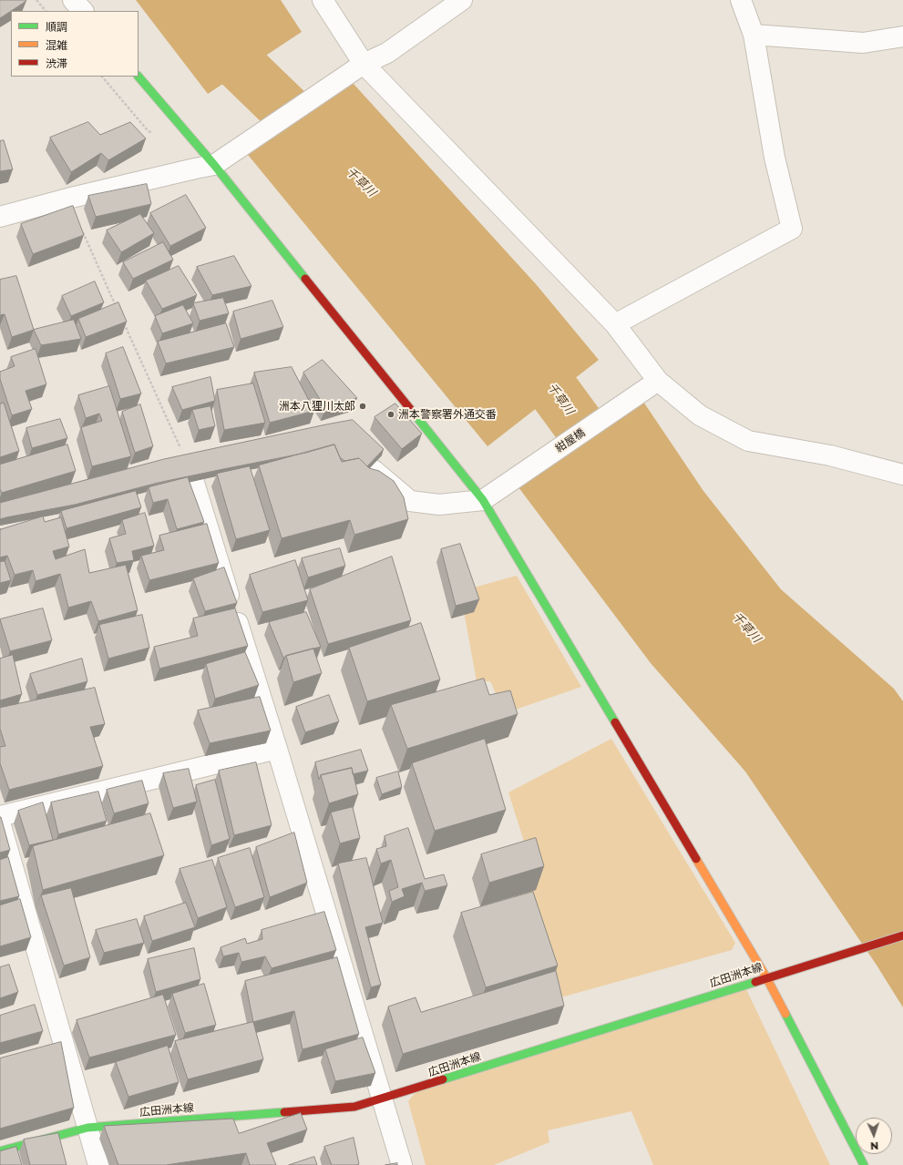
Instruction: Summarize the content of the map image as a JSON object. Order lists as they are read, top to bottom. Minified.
{"streets":{"street":["紺屋橋","広田洲本線"]},"water":["千草川"],"places":["洲本八狸川太郎","洲本警察署外通交番"],"legend":["順調","混雑","渋滞"],"north":"bottom"}
